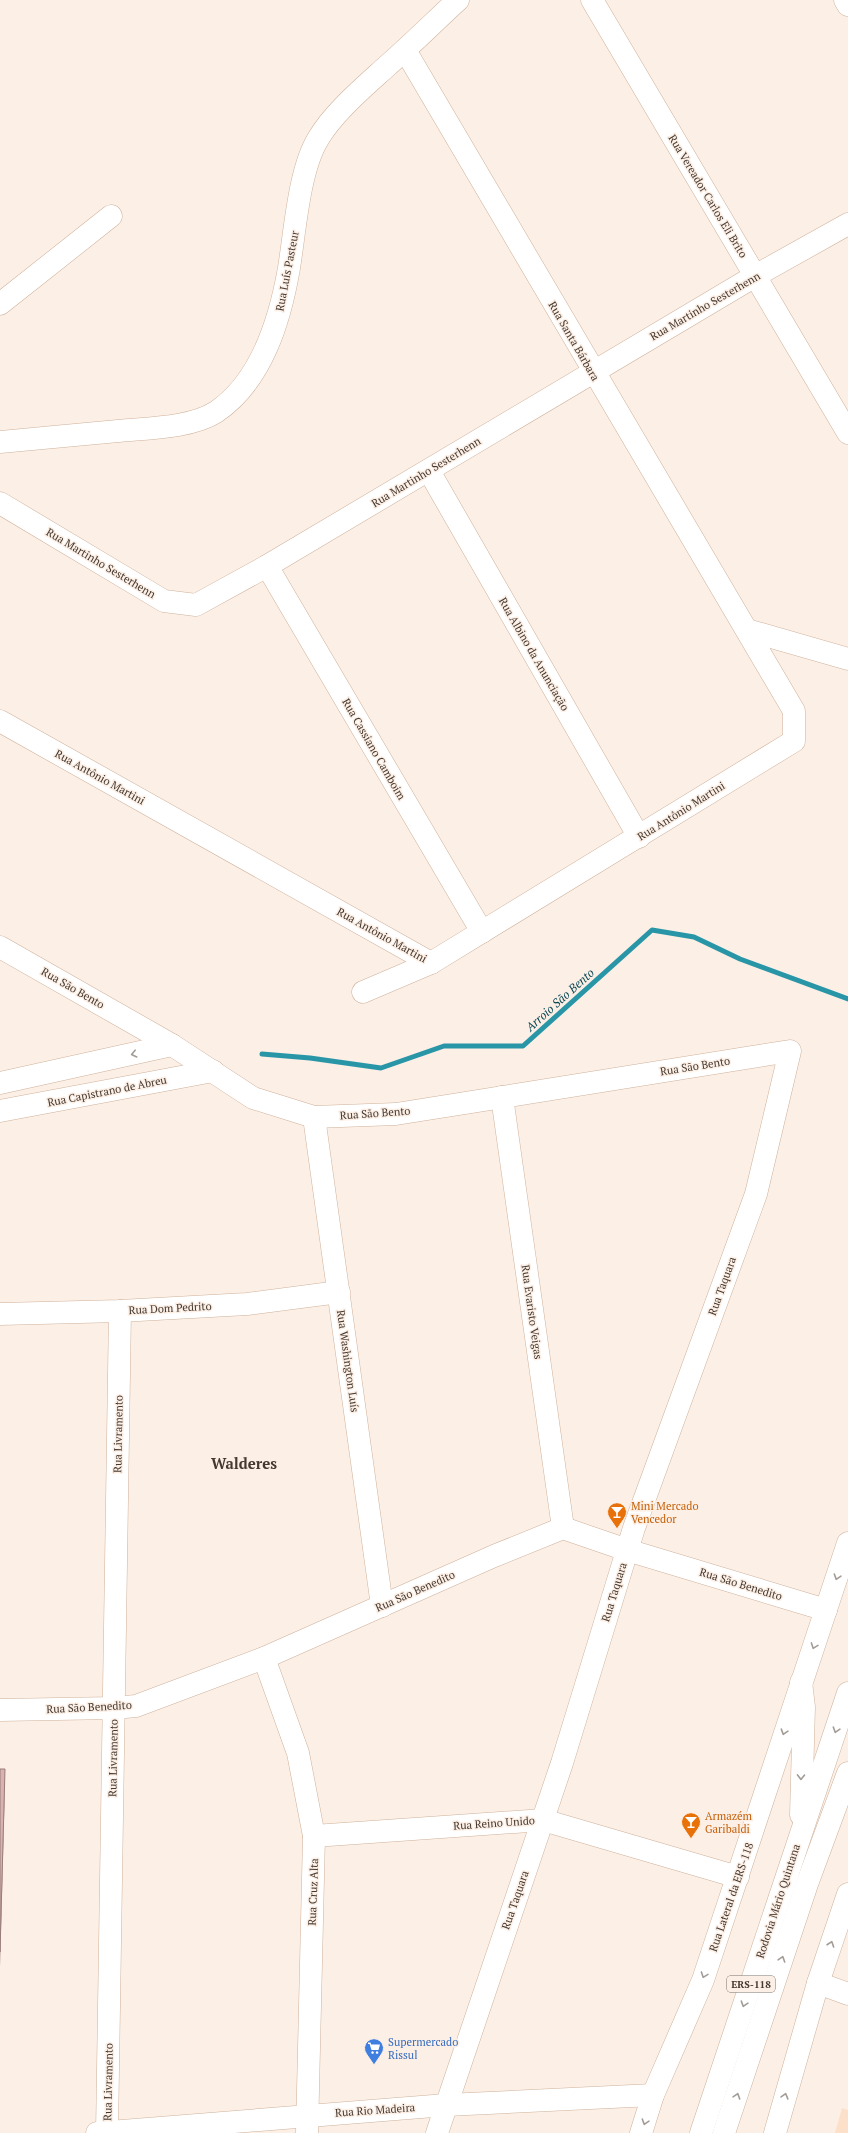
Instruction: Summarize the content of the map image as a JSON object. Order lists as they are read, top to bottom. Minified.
{"streets":{"main road":["Rua Vereador Carlos Eli Brito","Rua Luís Pasteur","Rua Martinho Sesterhenn","Rua Santa Bárbara","Rua Albino da Anunciação","Rua Cassiano Camboim","Rua Antônio Martini","Rua São Bento","Rua Capistrano de Abreu","Rua Taquara","Rua Dom Pedrito","Rua Evaristo Veigas","Rua Washington Luís","Rua Livramento","Rua São Benedito","Rua Reino Unido","Rua Cruz Alta","Rua Lateral da ERS-118","Rodovia Mário Quintana","ERS-118","Rua Rio Madeira"]},"crossings":[["Rua Vereador Carlos Eli Brito","Rua Martinho Sesterhenn"],["Rua Luís Pasteur","Rua Santa Bárbara"],["Rua Martinho Sesterhenn","Rua Santa Bárbara"],["Rua Martinho Sesterhenn","Rua Albino da Anunciação"],["Rua Martinho Sesterhenn","Rua Cassiano Camboim"],["Rua Santa Bárbara","Rua Antônio Martini"],["Rua Albino da Anunciação","Rua Antônio Martini"],["Rua Cassiano Camboim","Rua Antônio Martini"],["Rua São Bento","Rua Capistrano de Abreu"],["Rua São Bento","Rua Taquara"],["Rua São Bento","Rua Evaristo Veigas"],["Rua São Bento","Rua Washington Luís"],["Rua Taquara","Rua São Benedito"],["Rua Taquara","Rua Reino Unido"],["Rua Taquara","Rua Rio Madeira"],["Rua Dom Pedrito","Rua Washington Luís"],["Rua Dom Pedrito","Rua Livramento"],["Rua Evaristo Veigas","Rua São Benedito"],["Rua Washington Luís","Rua São Benedito"],["Rua Livramento","Rua São Benedito"],["Rua Livramento","Rua Rio Madeira"],["Rua São Benedito","Rua Cruz Alta"],["Rua São Benedito","Rua Lateral da ERS-118"],["Rua Reino Unido","Rua Cruz Alta"],["Rua Reino Unido","Rua Lateral da ERS-118"],["Rua Cruz Alta","Rua Rio Madeira"],["Rua Lateral da ERS-118","Rua Rio Madeira"]],"districts":["Walderes"],"water":["Arroio São Bento"],"places":{"bar":["Mini Mercado Vencedor","Armazém Garibaldi"],"supermarket":["Supermercado Rissul"]}}
